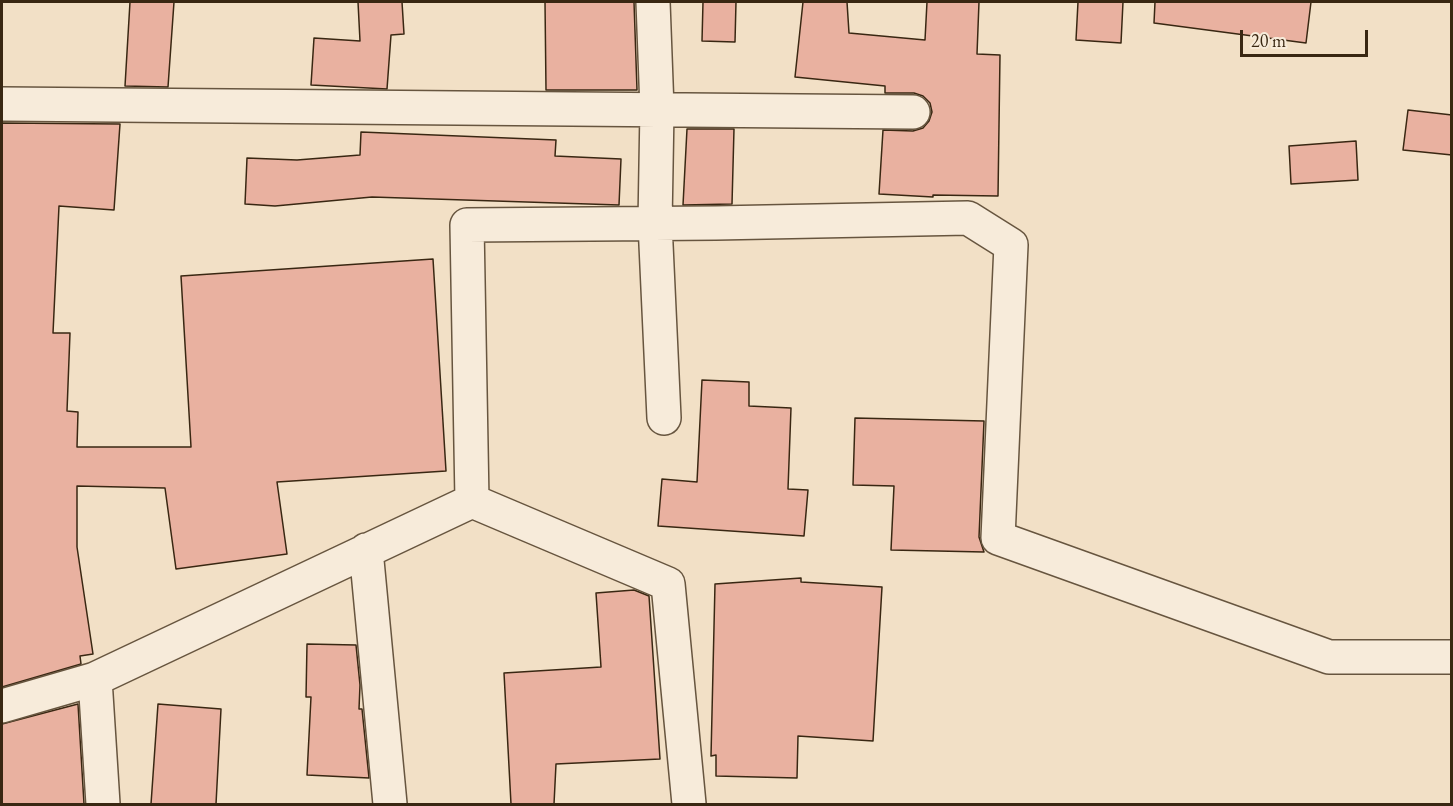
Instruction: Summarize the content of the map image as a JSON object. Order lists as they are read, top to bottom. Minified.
{"scale_bar":"20 m"}
